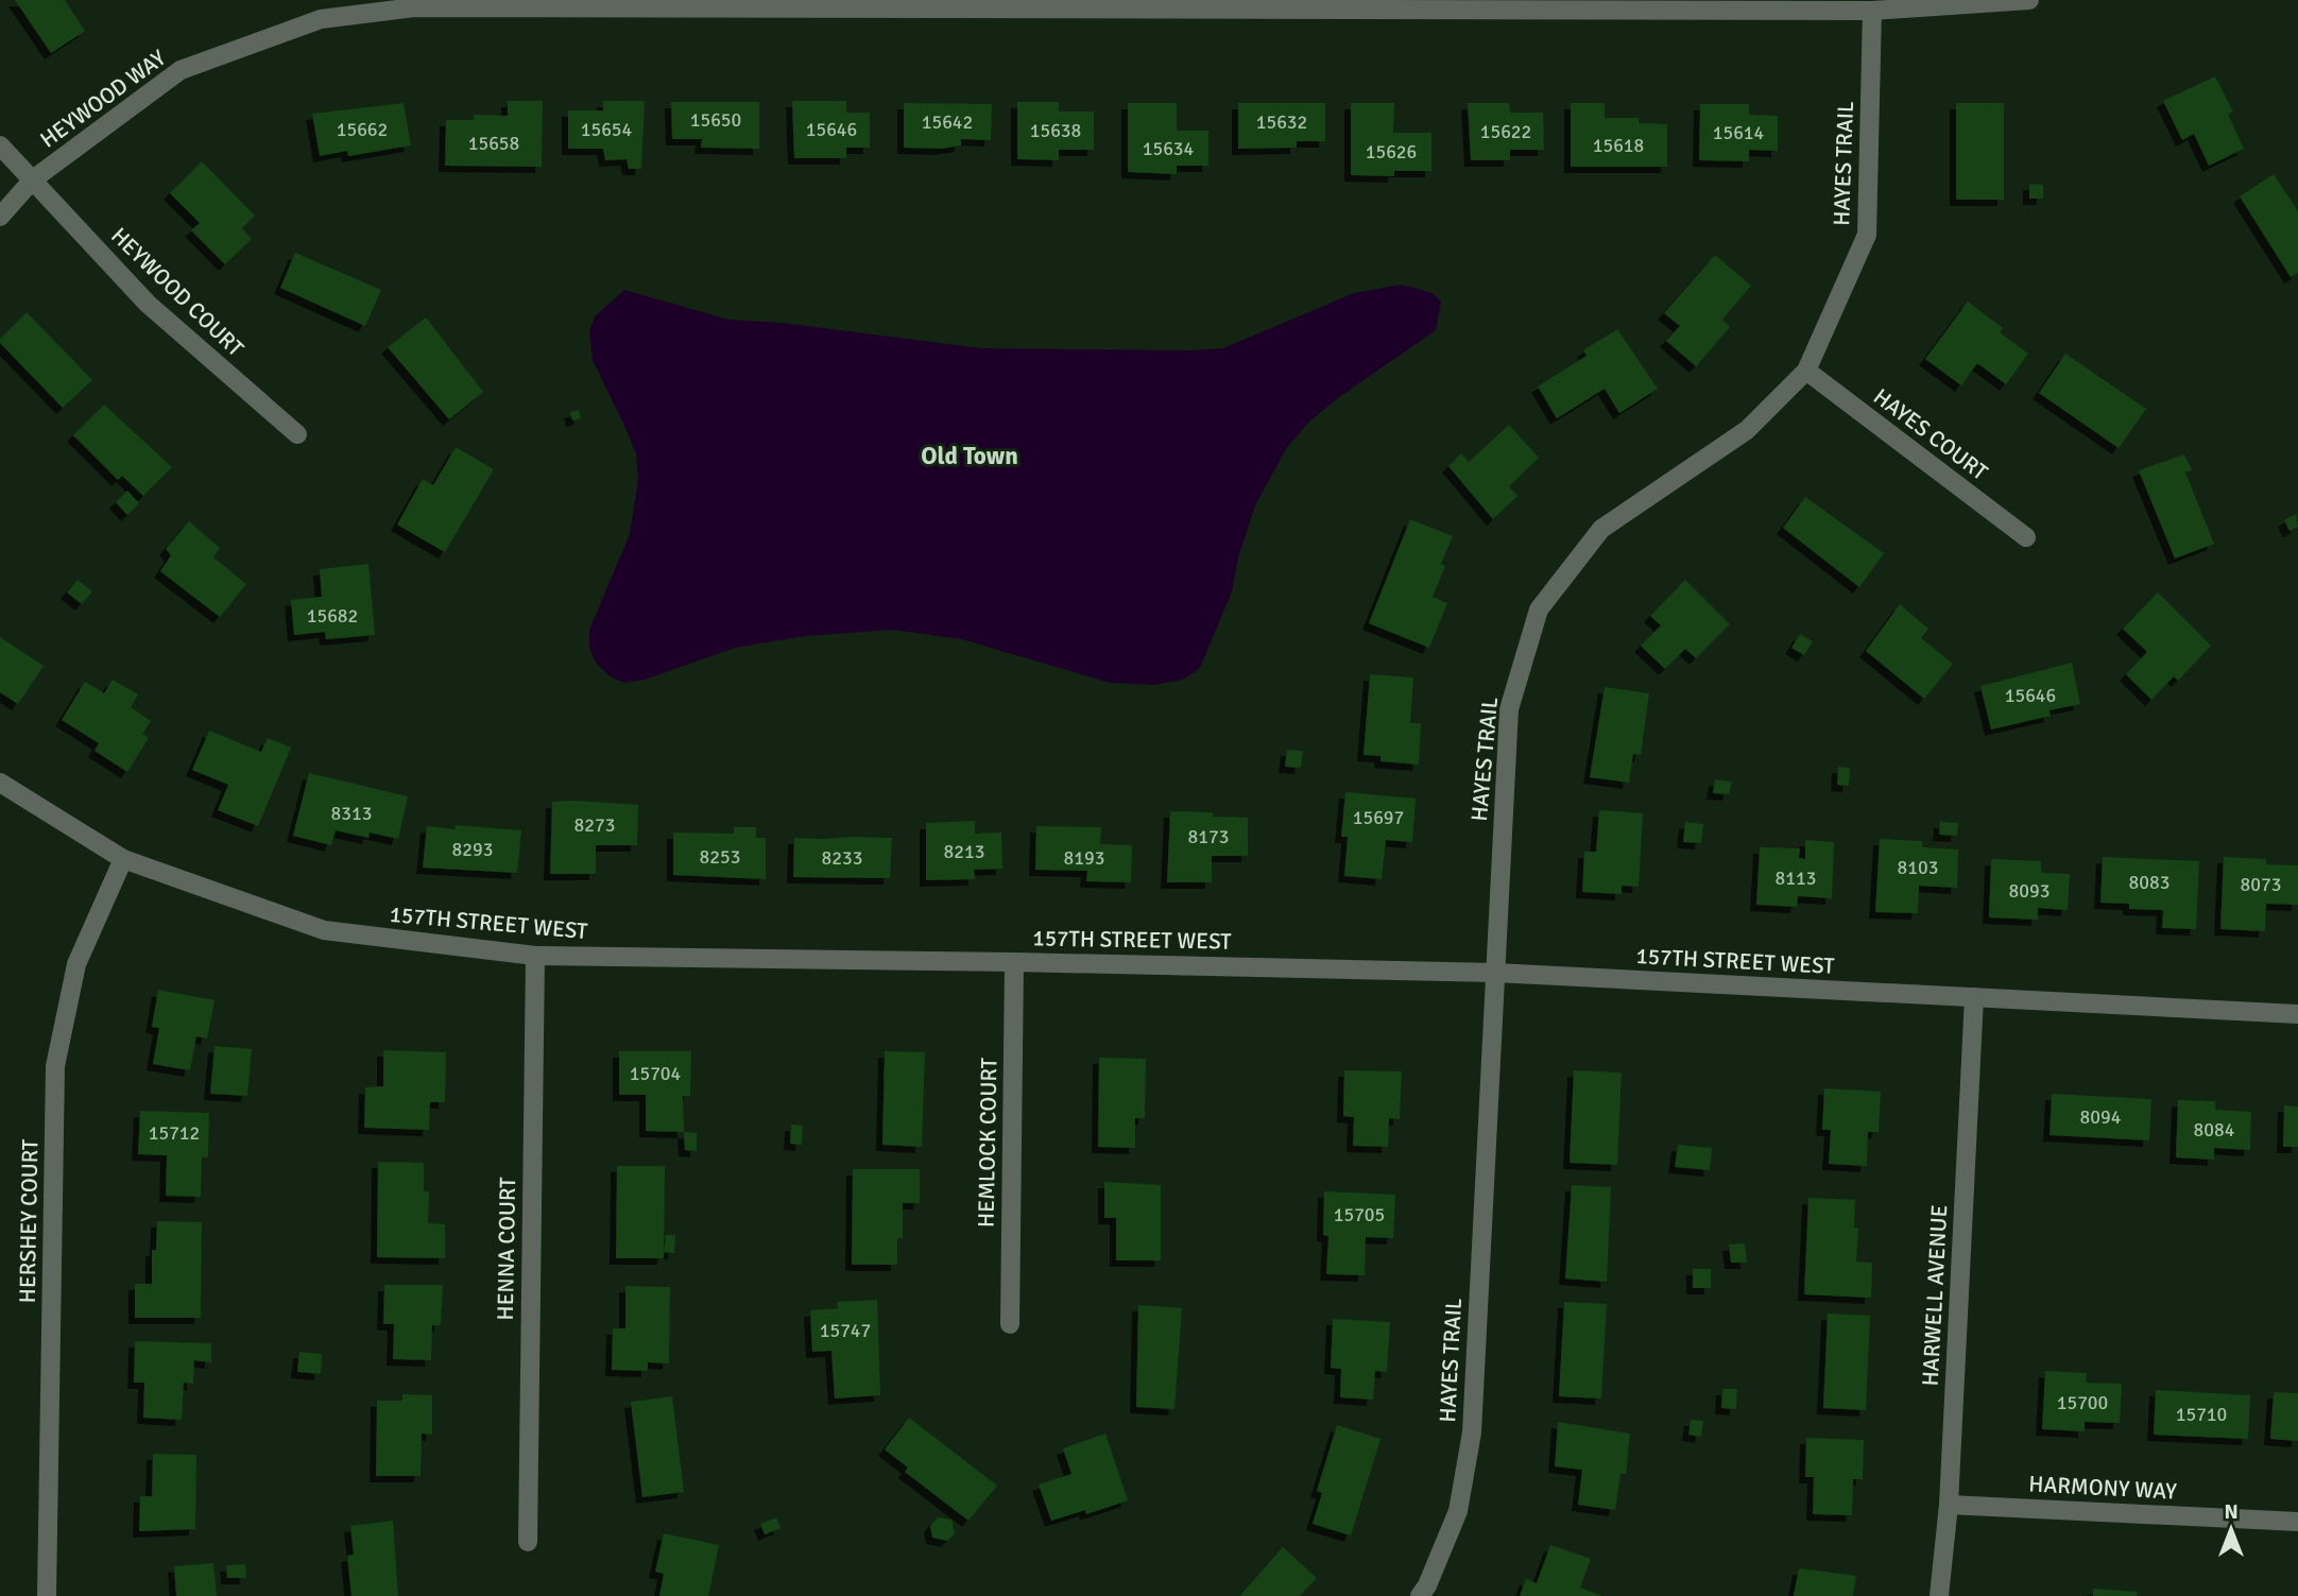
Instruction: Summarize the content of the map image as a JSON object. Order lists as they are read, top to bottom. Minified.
{"streets":{"street":["HEYWOOD WAY","HAYES TRAIL","HEYWOOD COURT","HAYES COURT","157TH STREET WEST","HEMLOCK COURT","HERSHEY COURT","HENNA COURT","HARWELL AVENUE","HARMONY WAY"]},"crossings":[["HEYWOOD WAY","HAYES TRAIL"],["HEYWOOD WAY","HEYWOOD COURT"],["HAYES TRAIL","HAYES COURT"],["HAYES TRAIL","157TH STREET WEST"],["157TH STREET WEST","HEMLOCK COURT"],["157TH STREET WEST","HERSHEY COURT"],["157TH STREET WEST","HENNA COURT"],["157TH STREET WEST","HARWELL AVENUE"],["HARWELL AVENUE","HARMONY WAY"]],"districts":["Old Town"],"house_numbers":["15650","15642","15632","15662","15654","15646","15638","15622","15614","15658","15618","15634","15626","15682","15646","8313","15697","8273","8173","8293","8213","8253","8233","8193","8103","8113","8083","8073","8093","15704","8094","8084","15712","15705","15747","15700","15710"],"north":"top"}
